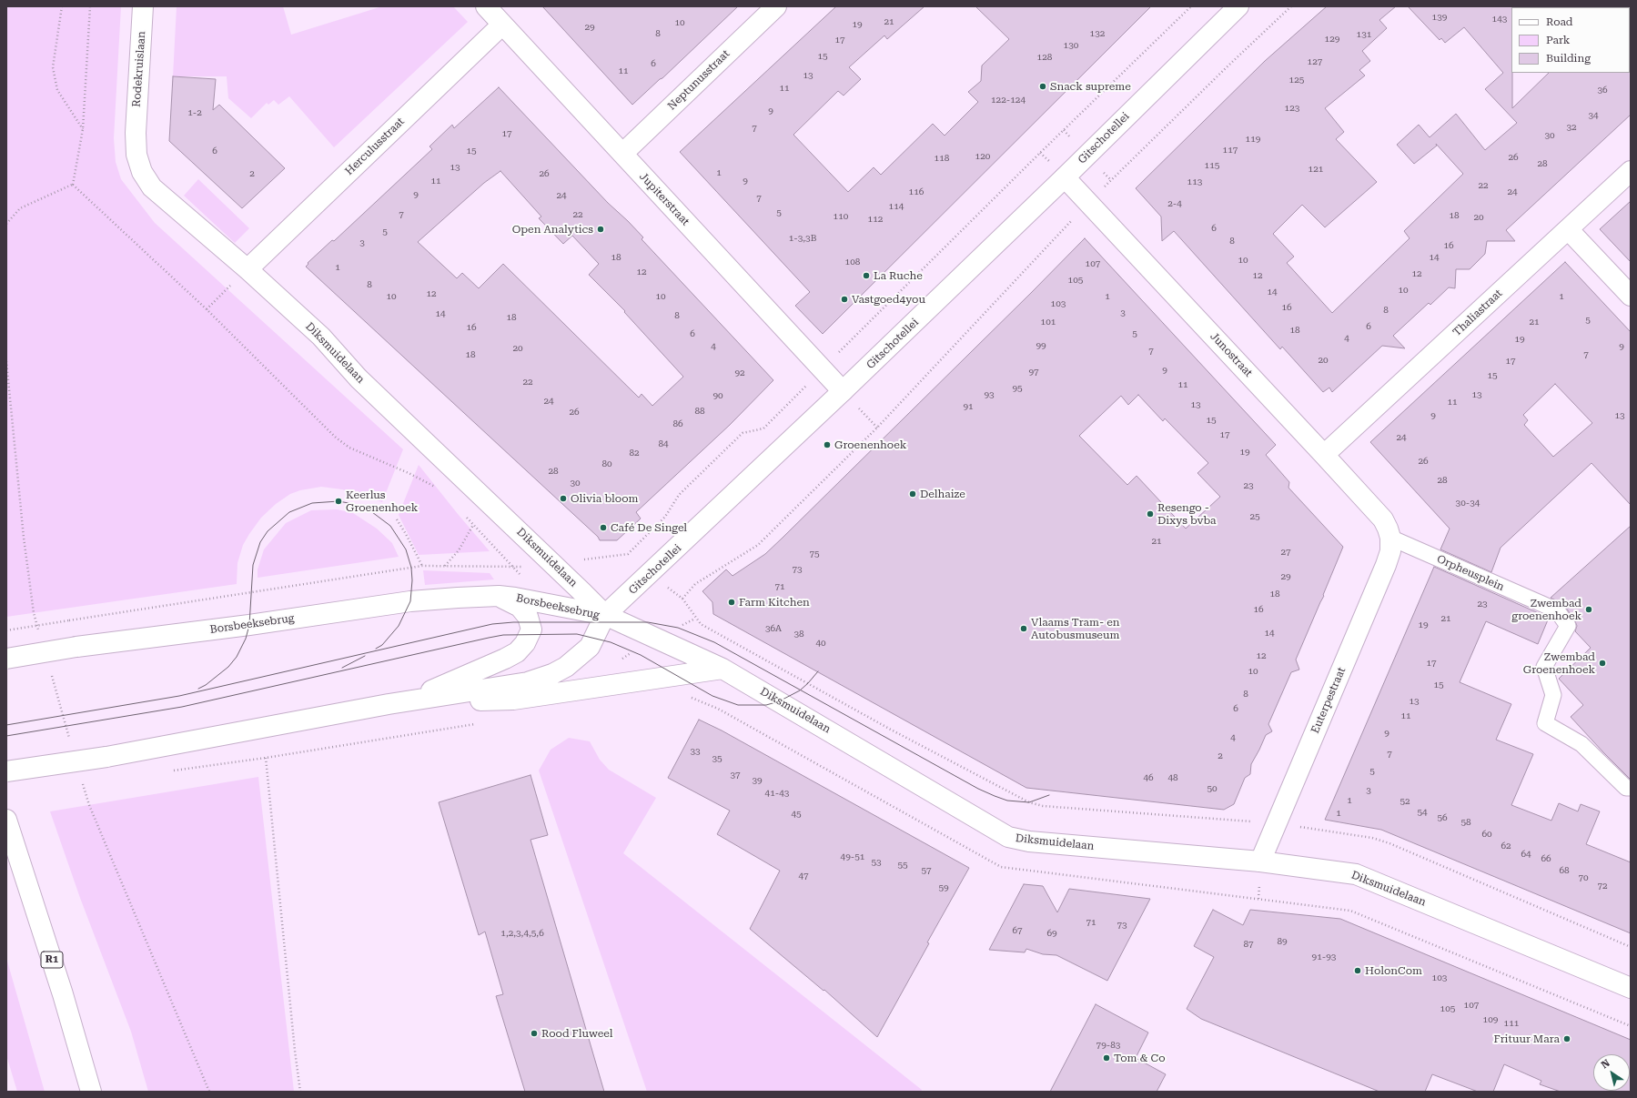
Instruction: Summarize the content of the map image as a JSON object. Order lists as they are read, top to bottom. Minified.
{"streets":{"main road":["Rodekruislaan","Neptunusstraat","Gitschotellei","Herculusstraat","Jupiterstraat","Thaliastraat","Diksmuidelaan","Junostraat","Borsbeeksebrug","Euterpestraat","R1"],"lane":["Orpheusplein"]},"crossings":[["Rodekruislaan","Diksmuidelaan"],["Neptunusstraat","Jupiterstraat"],["Gitschotellei","Jupiterstraat"],["Gitschotellei","Diksmuidelaan"],["Gitschotellei","Junostraat"],["Gitschotellei","Borsbeeksebrug"],["Herculusstraat","Jupiterstraat"],["Herculusstraat","Diksmuidelaan"],["Thaliastraat","Junostraat"],["Diksmuidelaan","Borsbeeksebrug"],["Diksmuidelaan","Euterpestraat"],["Junostraat","Orpheusplein"],["Junostraat","Euterpestraat"],["Orpheusplein","Euterpestraat"]],"places":["Snack supreme","Open Analytics","La Ruche","Vastgoed4you","Groenenhoek","Delhaize","Olivia bloom","Keerlus Groenenhoek","Resengo - Dixys bvba","Café De Singel","Farm Kitchen","Zwembad groenenhoek","Vlaams Tram- en Autobusmuseum","Zwembad Groenenhoek","HolonCom","Rood Fluweel","Frituur Mara","Tom & Co"],"house_numbers":["139","143","21","10","19","29","8","132","131","129","17","130","15","128","127","6","11","13","125","11","36","122-124","123","9","1-2","34","32","7","17","30","119","117","6","15","120","26","118","28","115","13","121","1","2","26","11","9","113","22","116","24","9","24","7","2-4","114","5","7","22","18","110","20","112","6","5","1-3,3B","8","3","16","18","14","10","108","107","1","12","12","12","105","8","10","14","12","10","10","1","1","103","16","8","3","14","8","18","5","101","21","6","16","18","6","5","4","19","99","4","9","20","7","18","7","20","17","9","97","92","15","22","11","95","93","13","90","24","11","13","91","88","26","9","13","15","86","17","24","84","19","82","26","80","28","28","30","23","30-34","25","21","27","75","73","29","71","18","23","16","21","19","36A","14","38","40","12","17","10","15","8","13","6","11","9","4","33","7","2","35","5","37","46","48","39","50","3","41-43","1","52","54","1","45","56","58","60","62","64","49-51","66","53","55","57","68","47","70","72","59","71","73","67","1,2,3,4,5,6","69","89","87","91-93","103","107","105","109","111","79-83"],"legend":["Road","Park","Building"],"north":"top left"}
